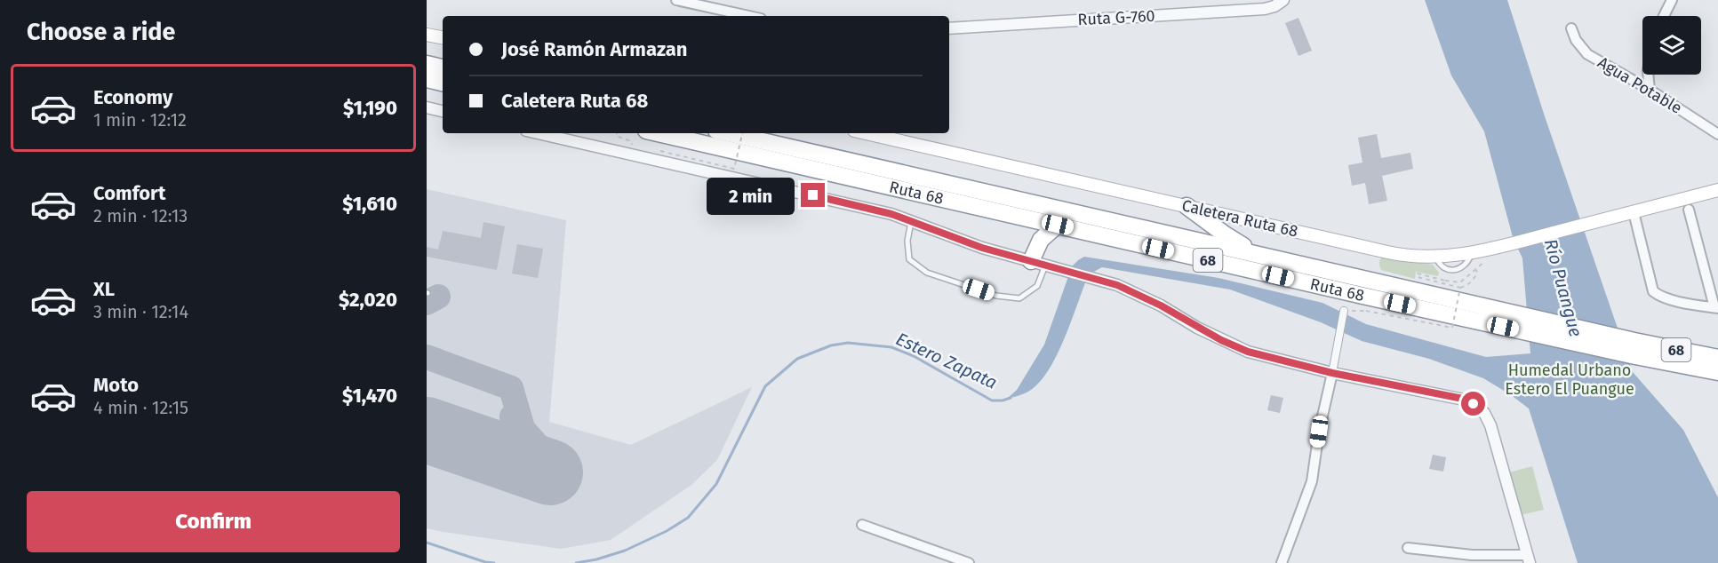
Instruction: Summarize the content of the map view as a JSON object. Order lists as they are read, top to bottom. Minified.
{"streets":{"highway":["Ruta 68","68"],"main road":["Caletera Ruta 68"],"street":["Ruta G-760","Agua Potable"]},"water":["Río Puangue","Estero Zapata"],"parks":["Humedal Urbano Estero El Puangue"],"page":{"heading":"Choose a ride","banner":["José Ramón Armazan","Caletera Ruta 68"],"list":[{"name":"Economy","note":"1 min · 12:12","value":"$1,190"},{"name":"Comfort","note":"2 min · 12:13","value":"$1,610"},{"name":"XL","note":"3 min · 12:14","value":"$2,020"},{"name":"Moto","note":"4 min · 12:15","value":"$1,470"}],"bubble":"2 min","buttons":"Confirm"}}
